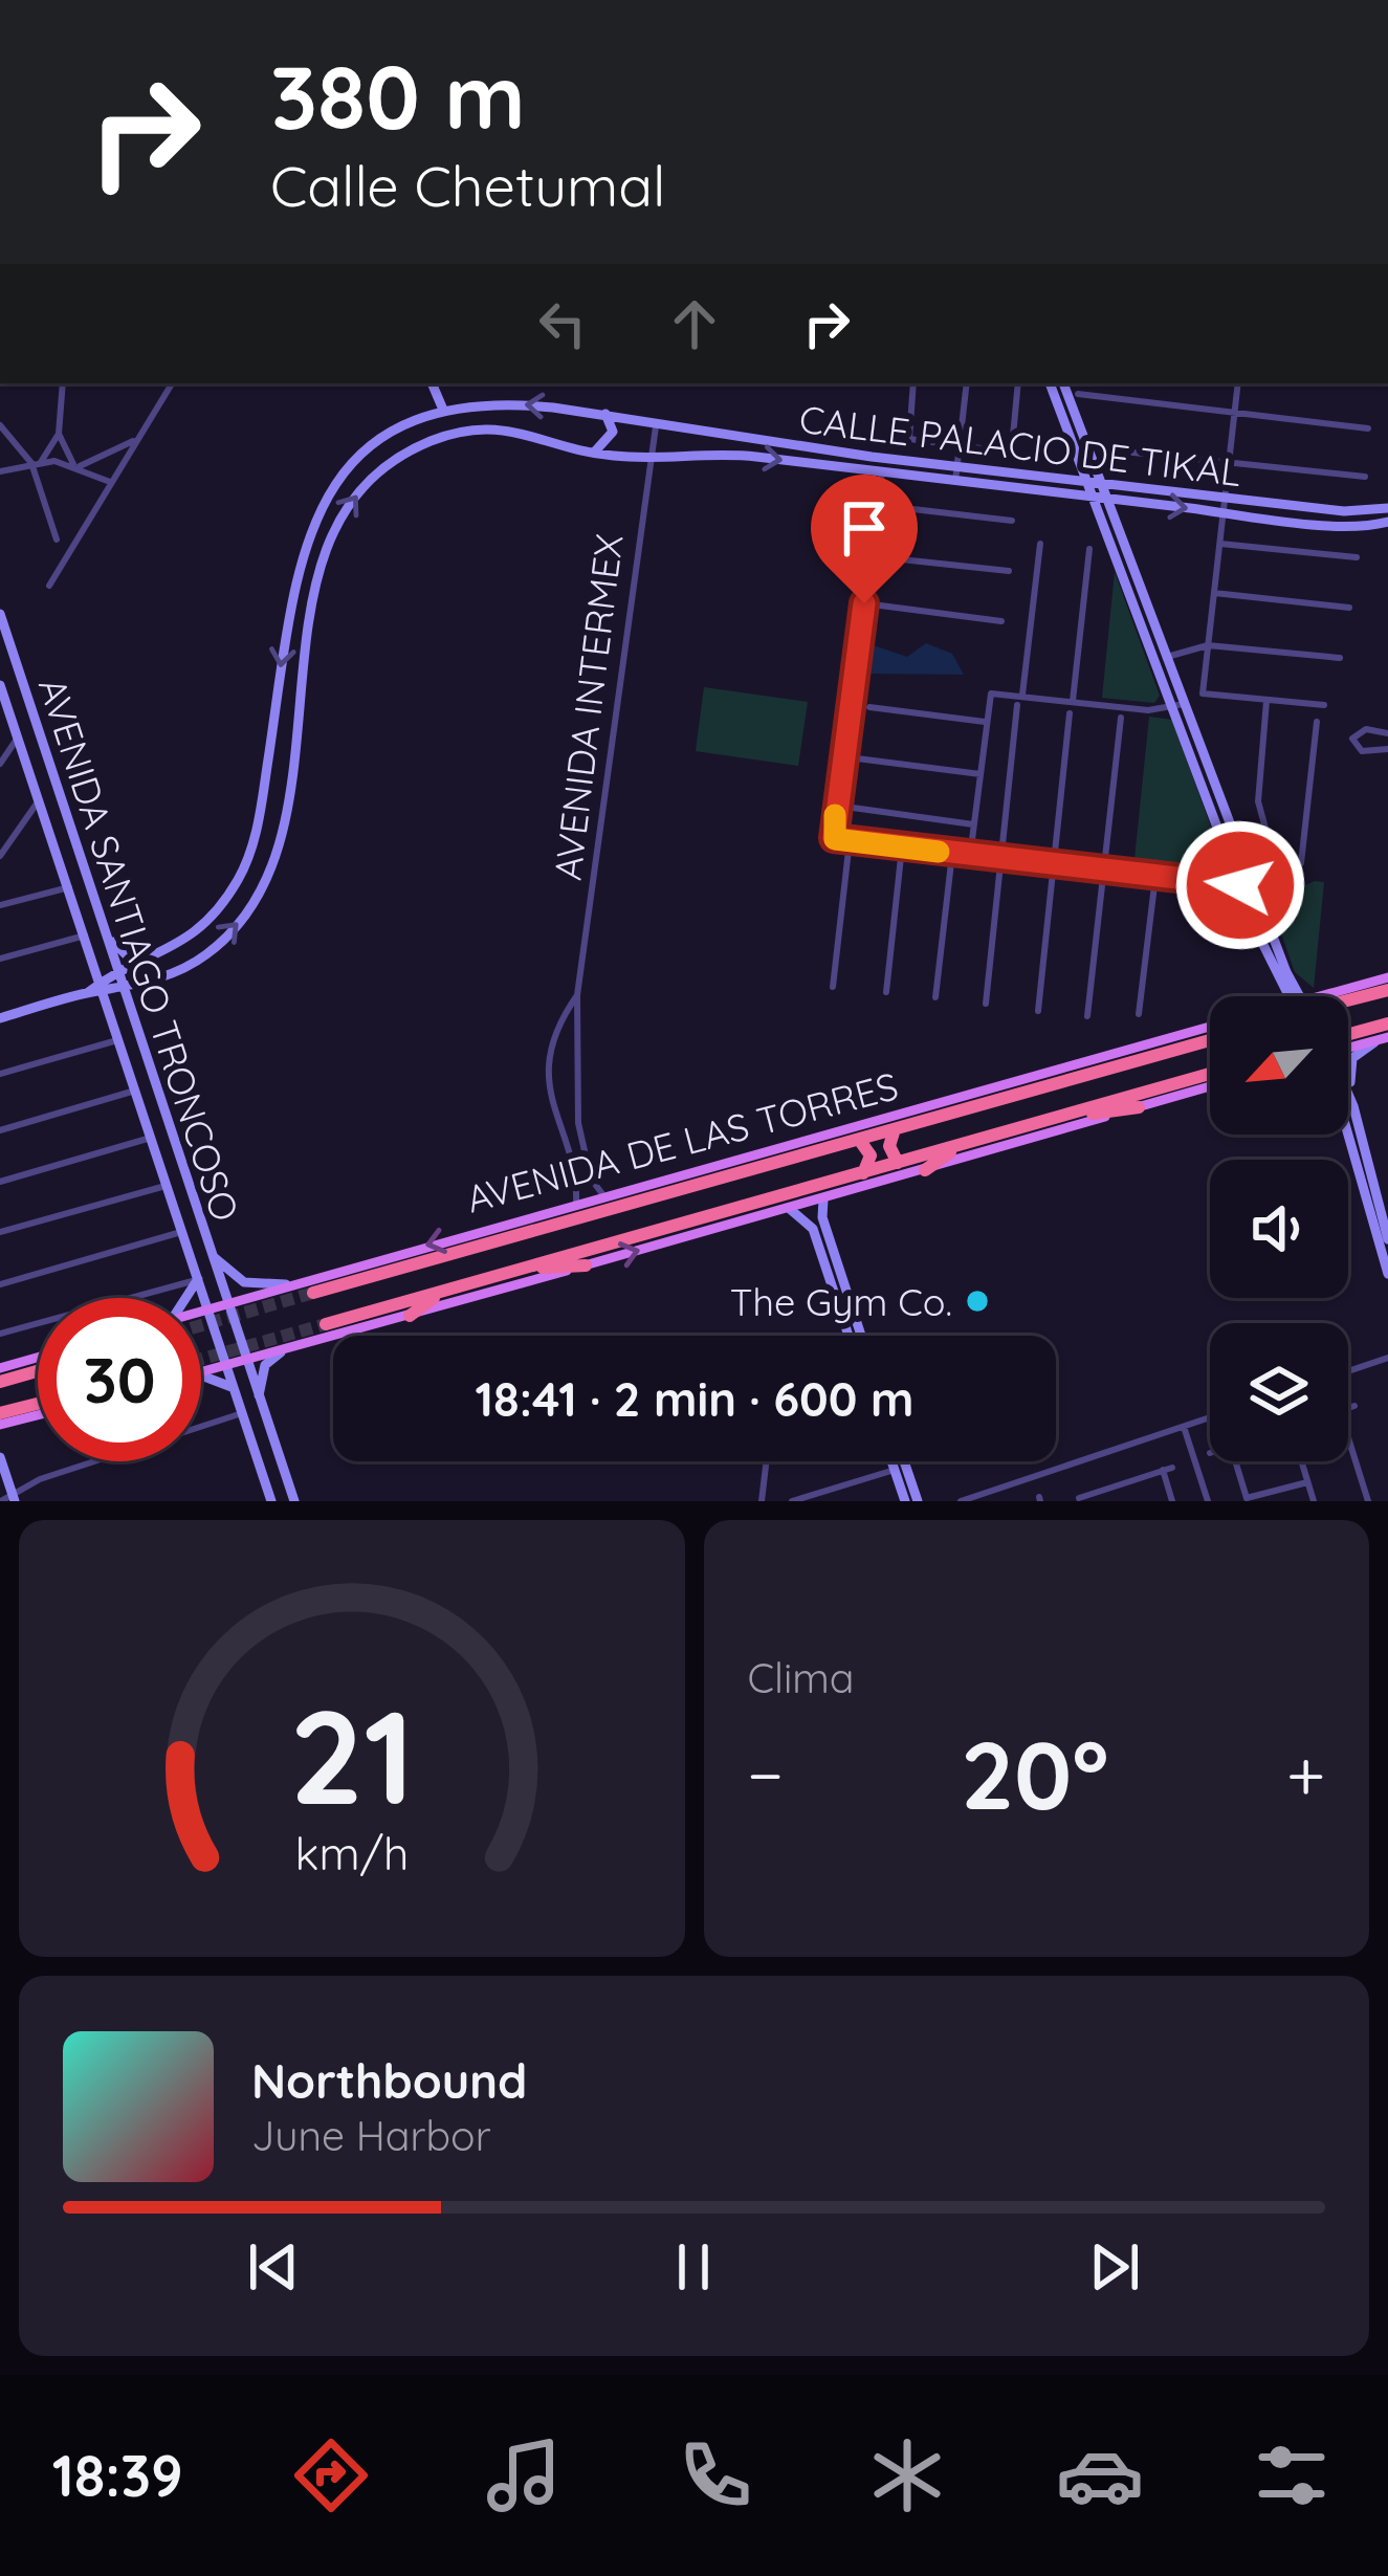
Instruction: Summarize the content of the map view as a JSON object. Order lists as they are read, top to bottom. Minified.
{"streets":{"highway":["AVENIDA DE LAS TORRES"],"street":["CALLE PALACIO DE TIKAL","AVENIDA INTERMEX","AVENIDA SANTIAGO TRONCOSO"]},"crossings":[["CALLE PALACIO DE TIKAL","AVENIDA INTERMEX"],["CALLE PALACIO DE TIKAL","AVENIDA SANTIAGO TRONCOSO"],["AVENIDA INTERMEX","AVENIDA DE LAS TORRES"],["AVENIDA SANTIAGO TRONCOSO","AVENIDA DE LAS TORRES"]],"places":["The Gym Co."],"north":"bottom left","page":{"turn":["380 m","Calle Chetumal"],"limit":"30","trip":"18:41 · 2 min · 600 m","tile":"Clima","heat":["−","20°","+"],"song":["Northbound","June Harbor"],"tabs":"18:39","gauge":["21","km/h"]}}
